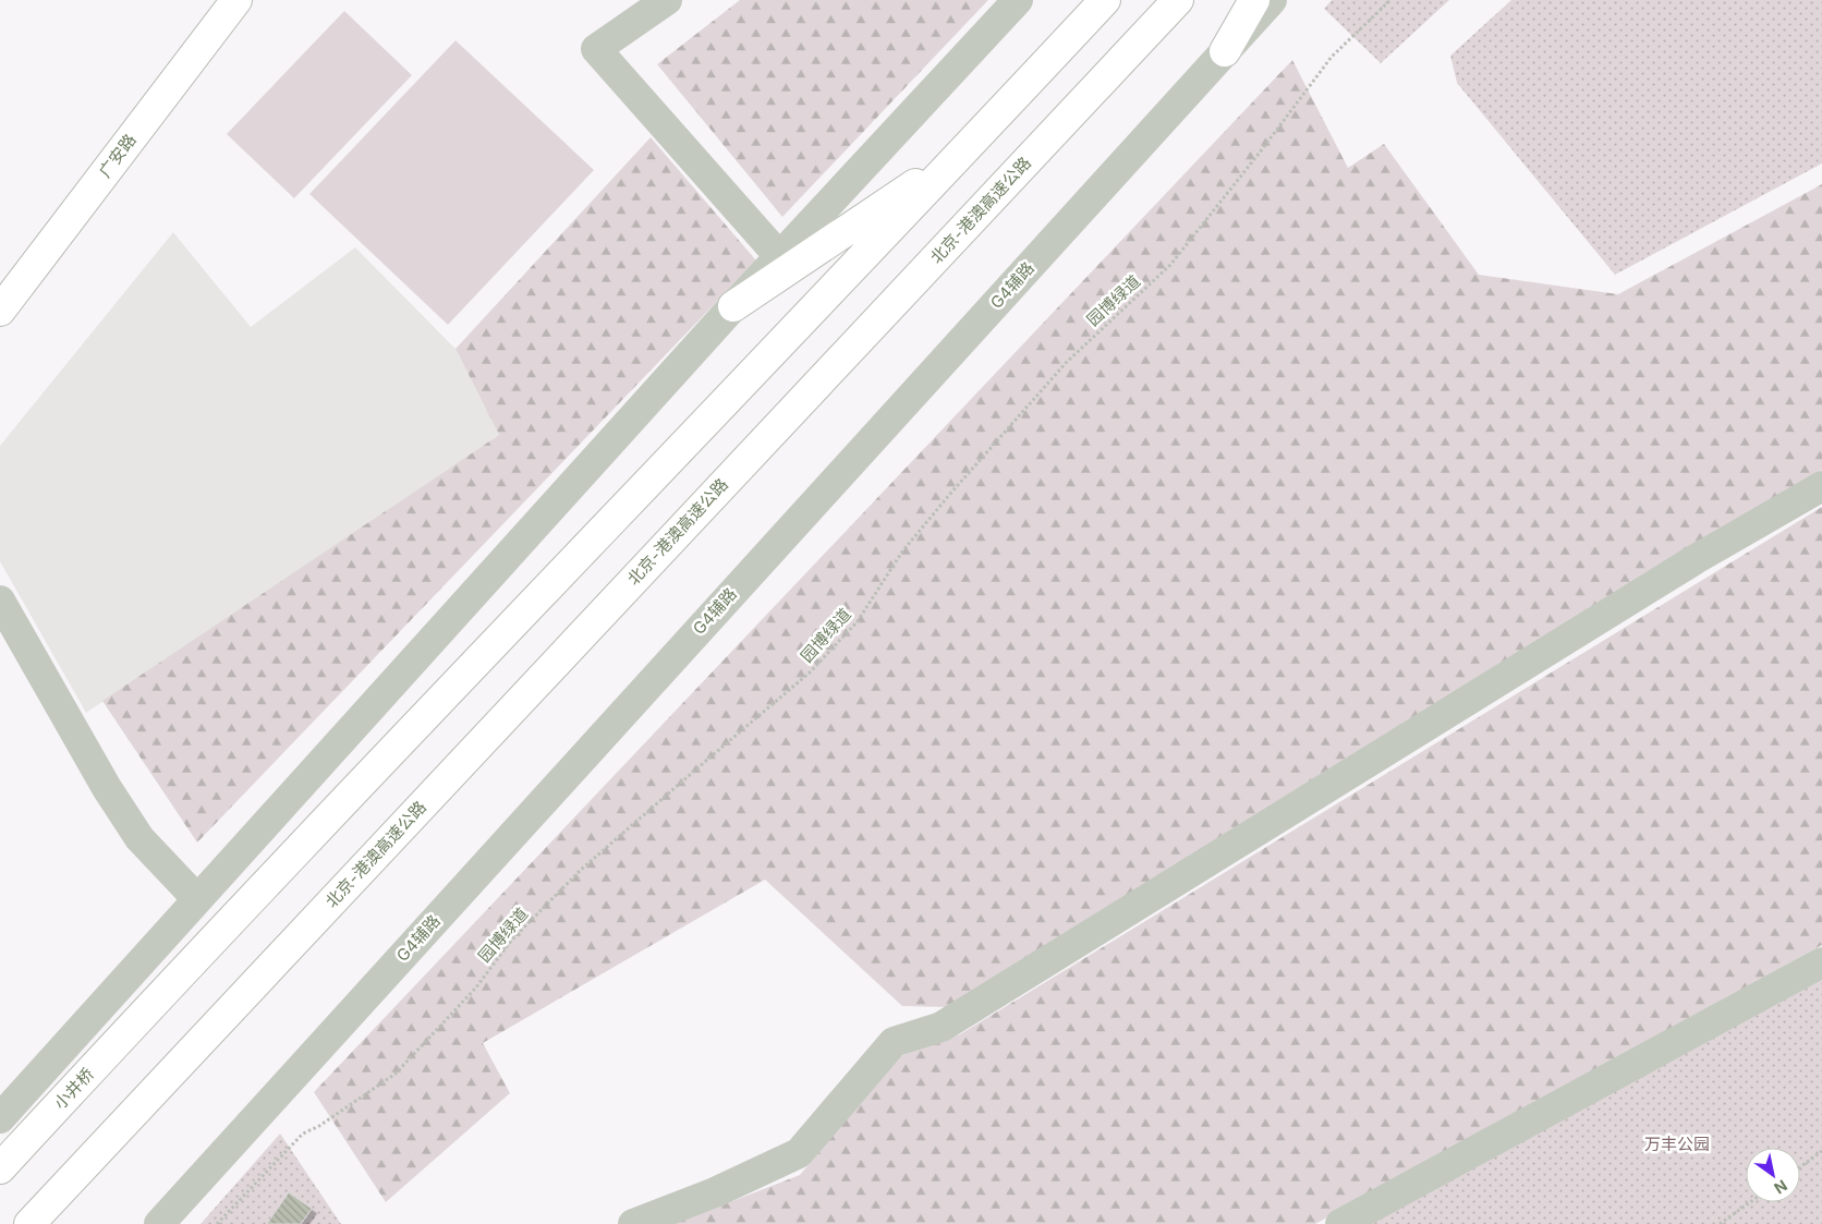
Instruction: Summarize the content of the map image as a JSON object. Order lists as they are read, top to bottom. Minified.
{"streets":{"highway":["广安路","北京-港澳高速公路","小井桥"],"street":["G4辅路"],"path":["园博绿道"]},"parks":["万丰公园"],"north":"bottom right"}
